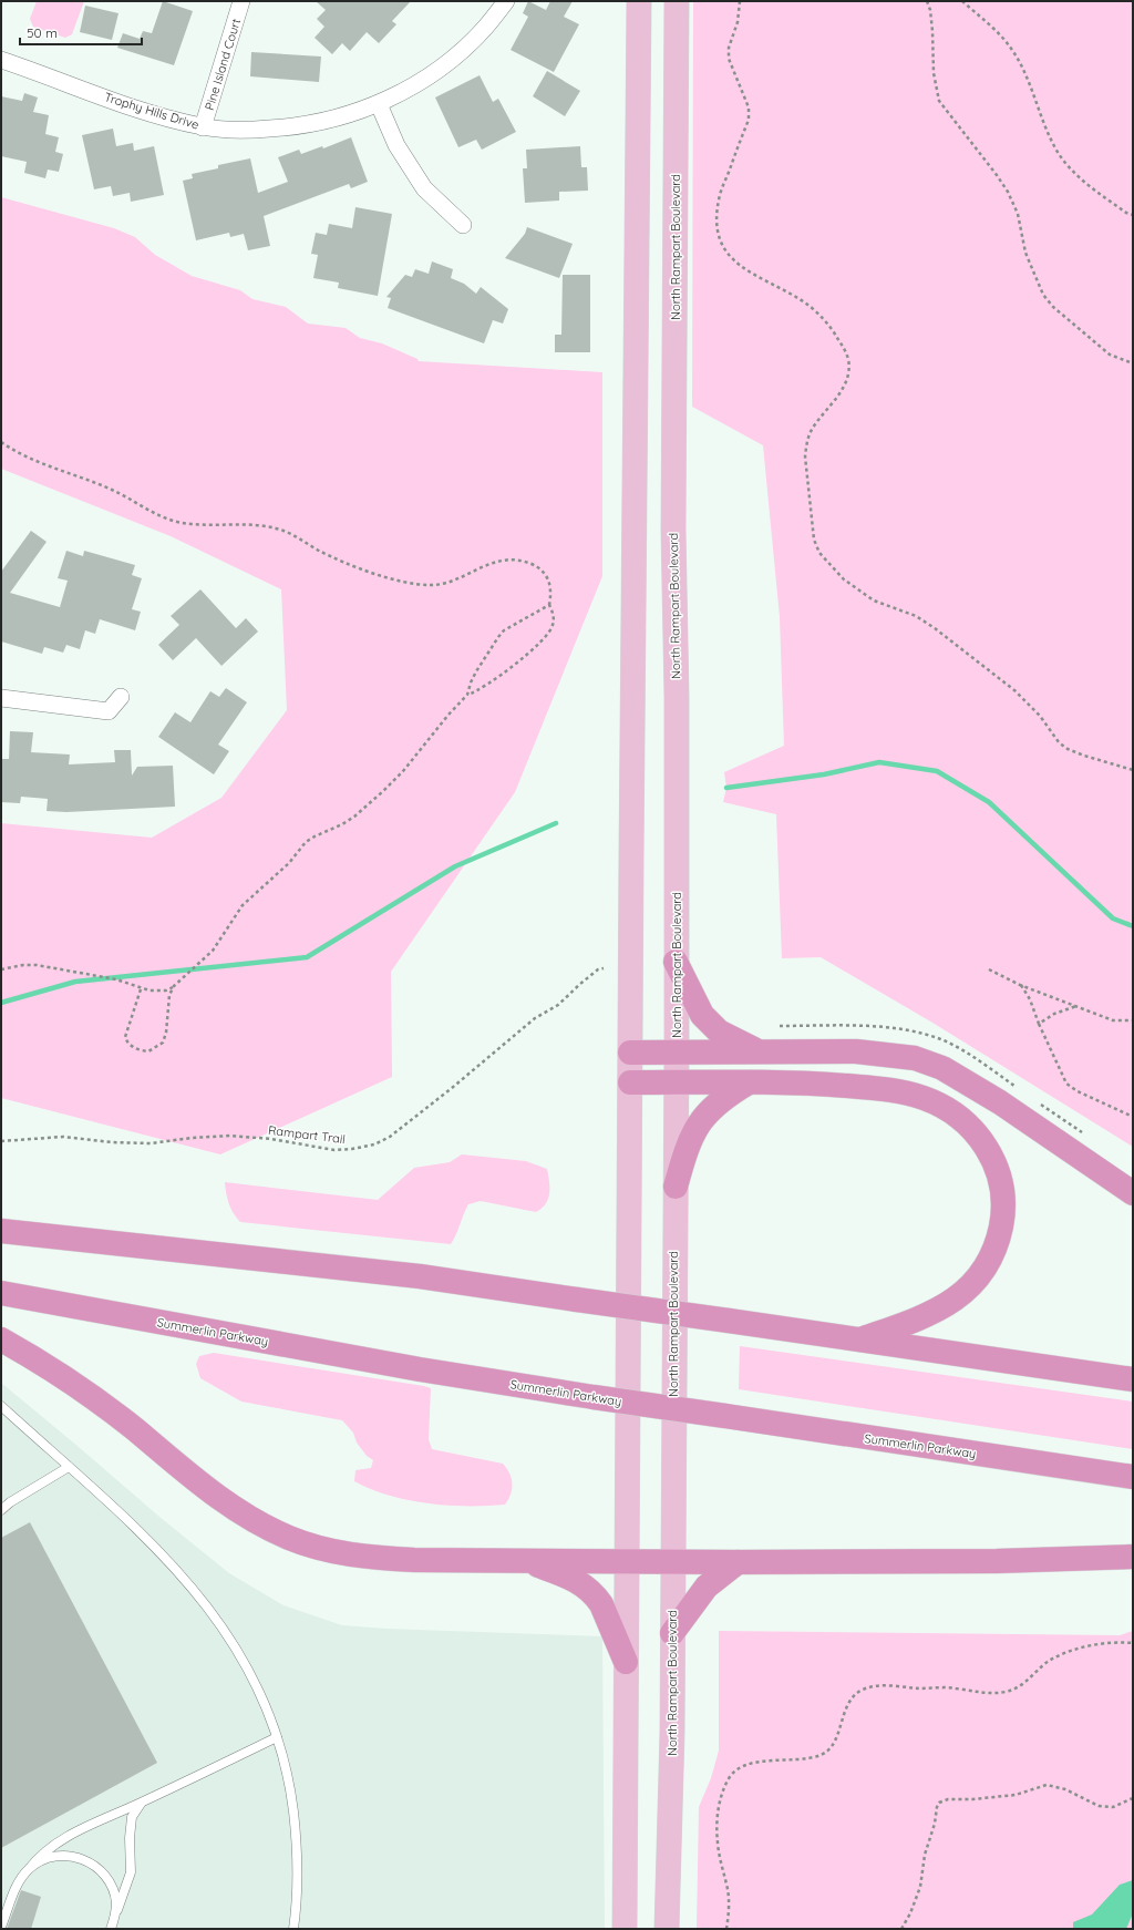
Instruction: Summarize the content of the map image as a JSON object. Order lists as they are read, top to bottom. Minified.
{"streets":{"highway":["Summerlin Parkway"],"main road":["North Rampart Boulevard"],"street":["Pine Island Court","Trophy Hills Drive"],"path":["Rampart Trail"]},"crossings":[["Pine Island Court","Trophy Hills Drive"]],"scale_bar":"50 m"}
